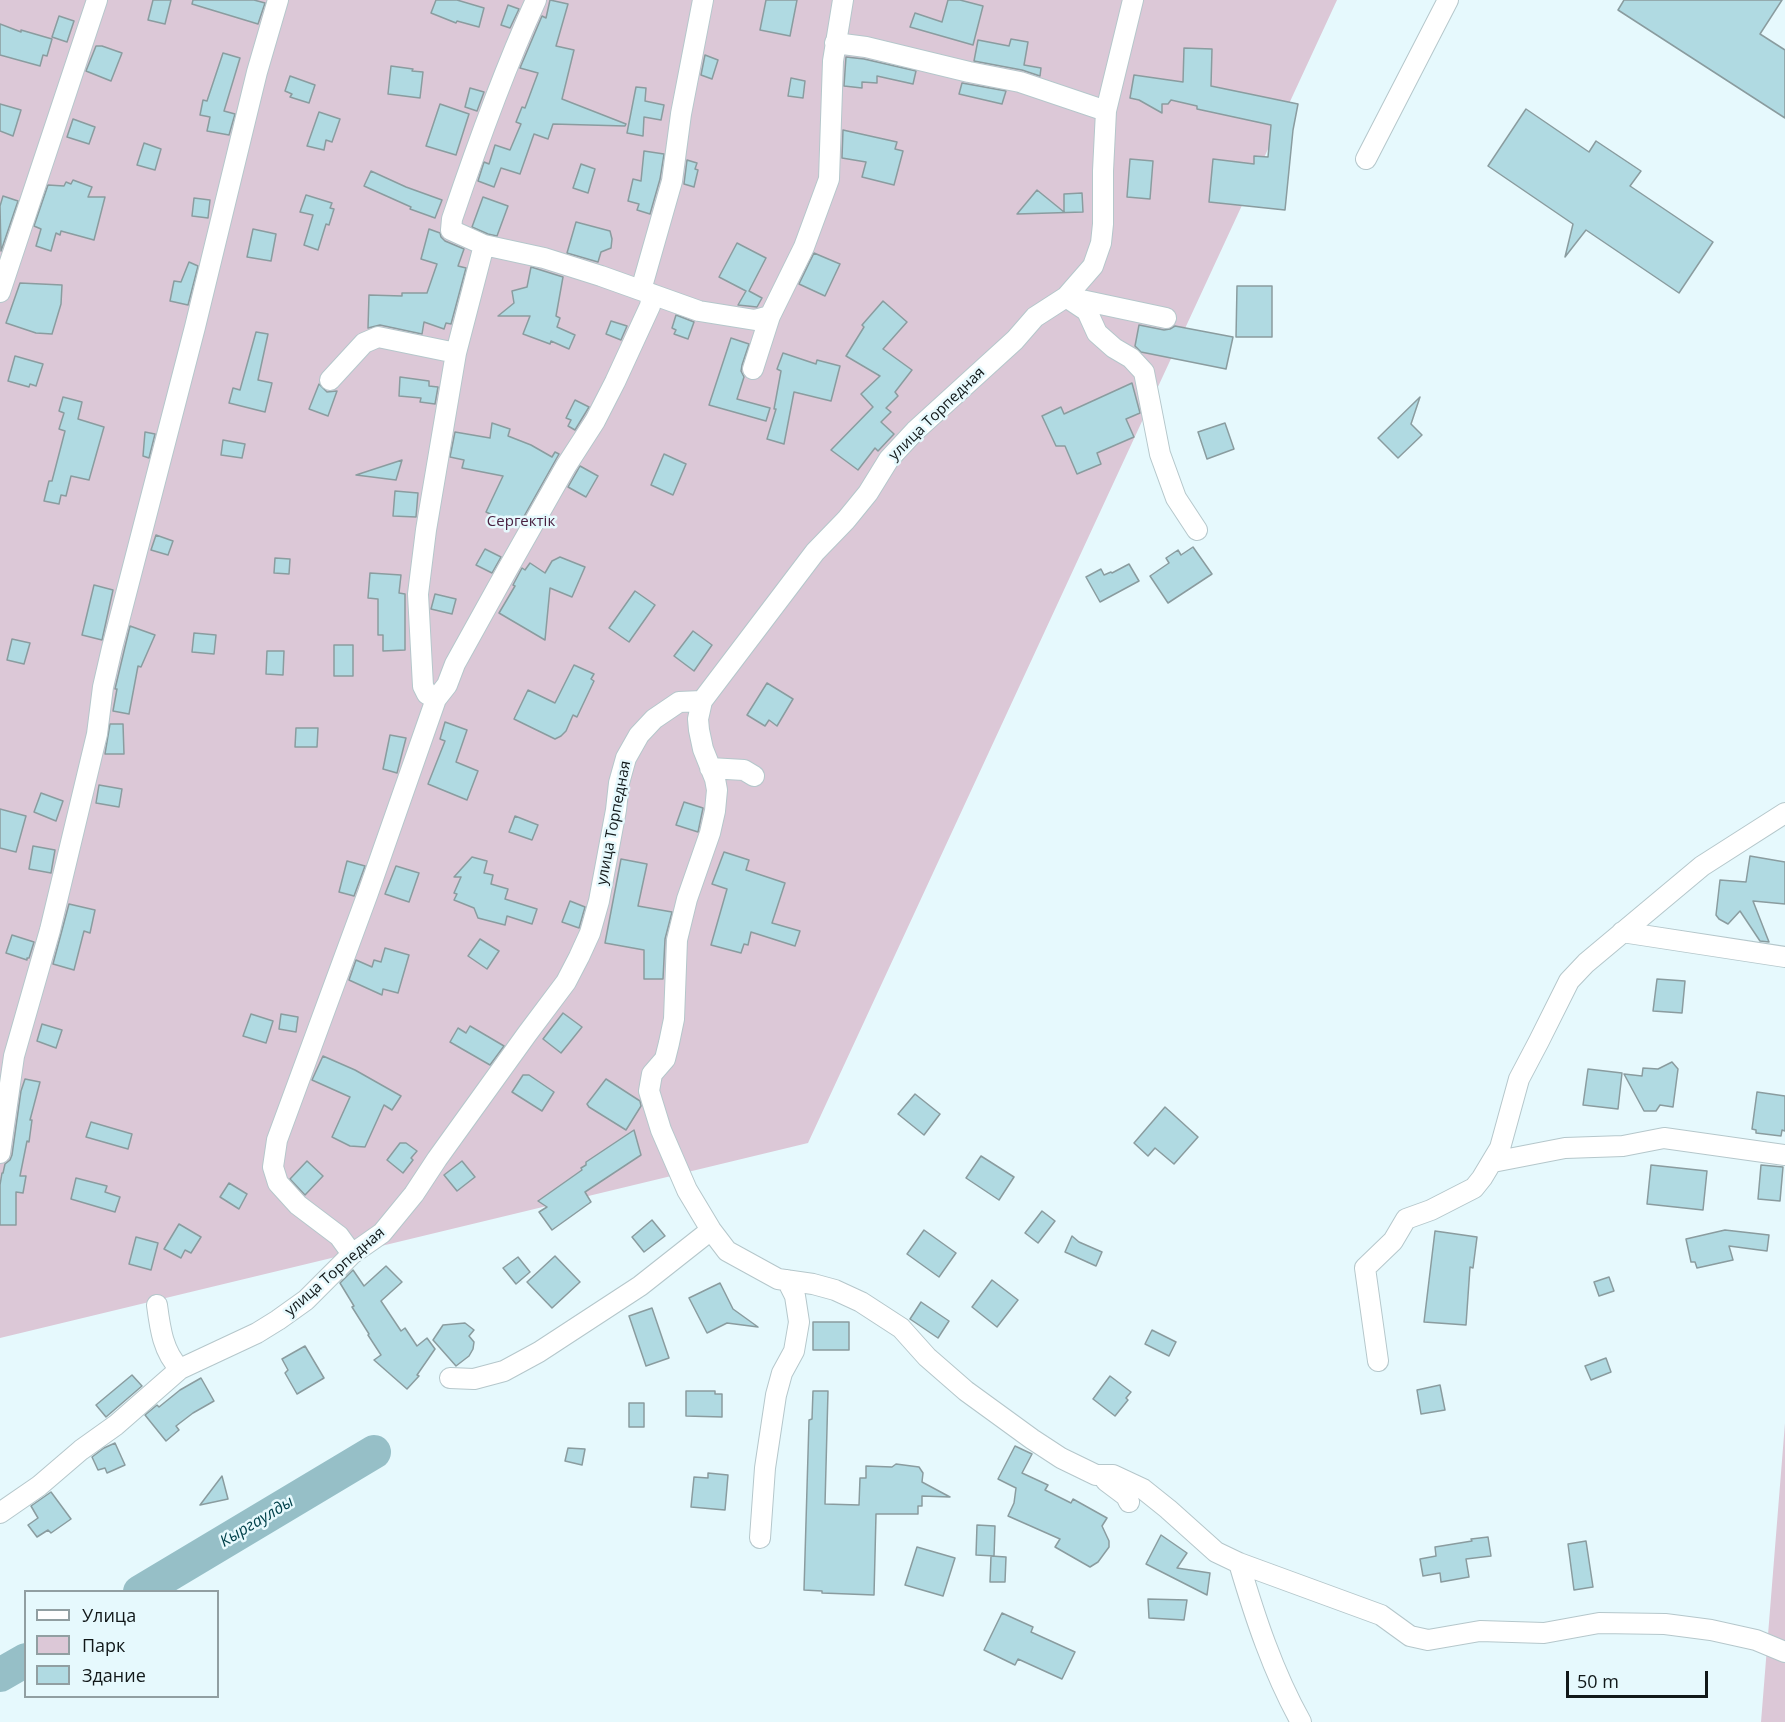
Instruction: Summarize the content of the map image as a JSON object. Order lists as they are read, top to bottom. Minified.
{"streets":{"street":["улица Торпедная"]},"water":["Кыргаулды"],"parks":["Сергектік"],"legend":["Улица","Парк","Здание"],"scale_bar":"50 m"}
